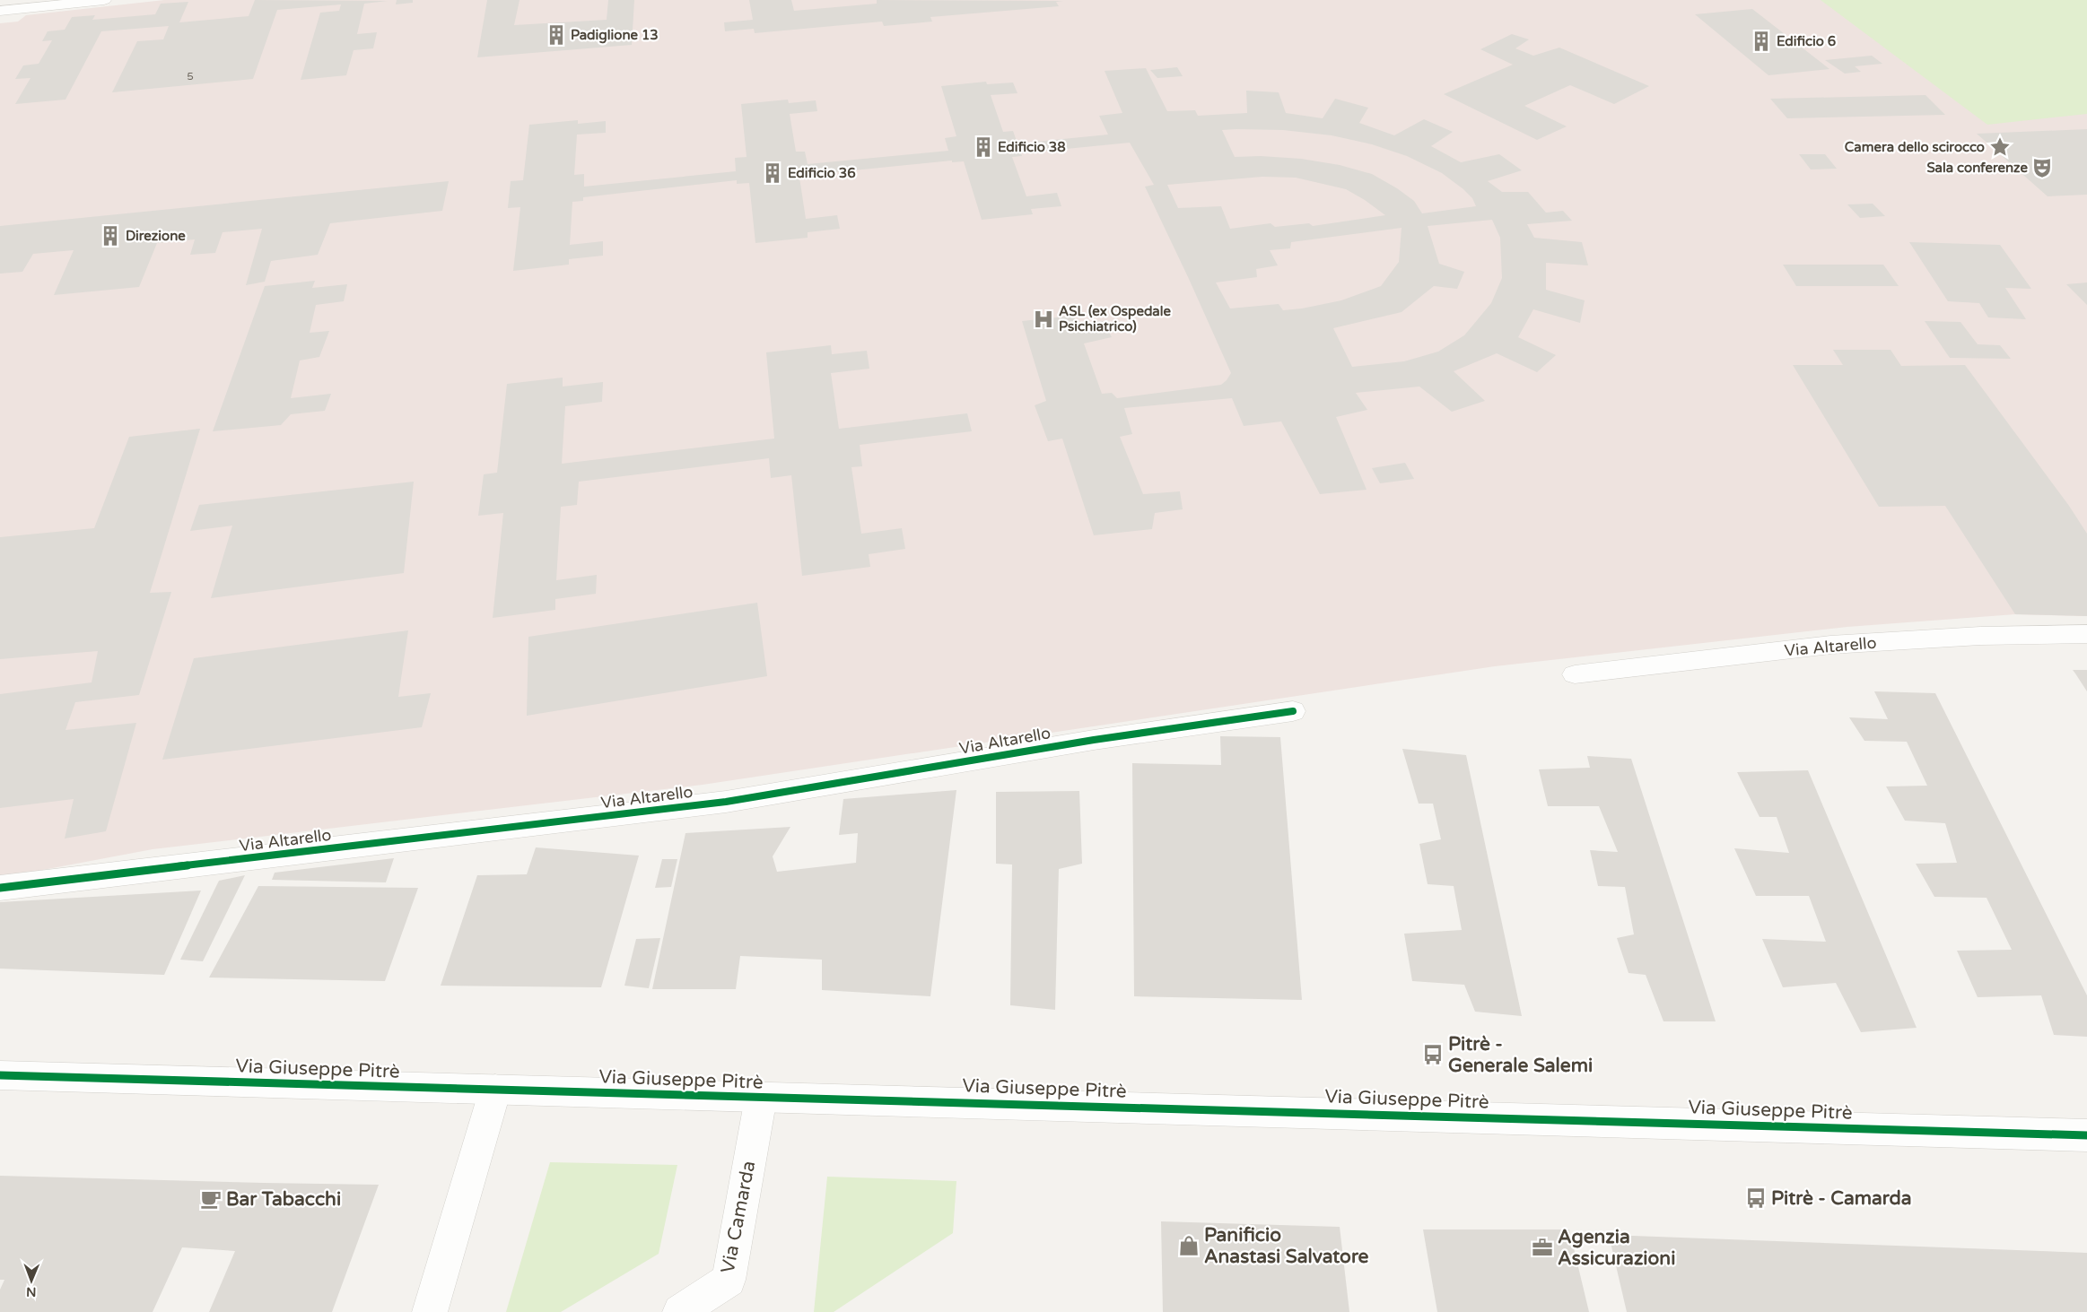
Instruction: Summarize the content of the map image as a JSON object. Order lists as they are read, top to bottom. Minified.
{"streets":{"street":["Via Altarello","Via Giuseppe Pitrè","Via Camarda"]},"crossings":[["Via Giuseppe Pitrè","Via Camarda"]],"places":{"building":["Padiglione 13","Edificio 6","Edificio 38","Edificio 36","Direzione"],"place":["Camera dello scirocco"],"theatre":["Sala conferenze"],"hospital":["ASL (ex Ospedale Psichiatrico)"],"bus stop":["Pitrè - Generale Salemi","Pitrè - Camarda"],"cafe":["Bar Tabacchi"],"shop":["Panificio Anastasi Salvatore"],"office":["Agenzia Assicurazioni"]},"house_numbers":["5"],"north":"bottom"}
